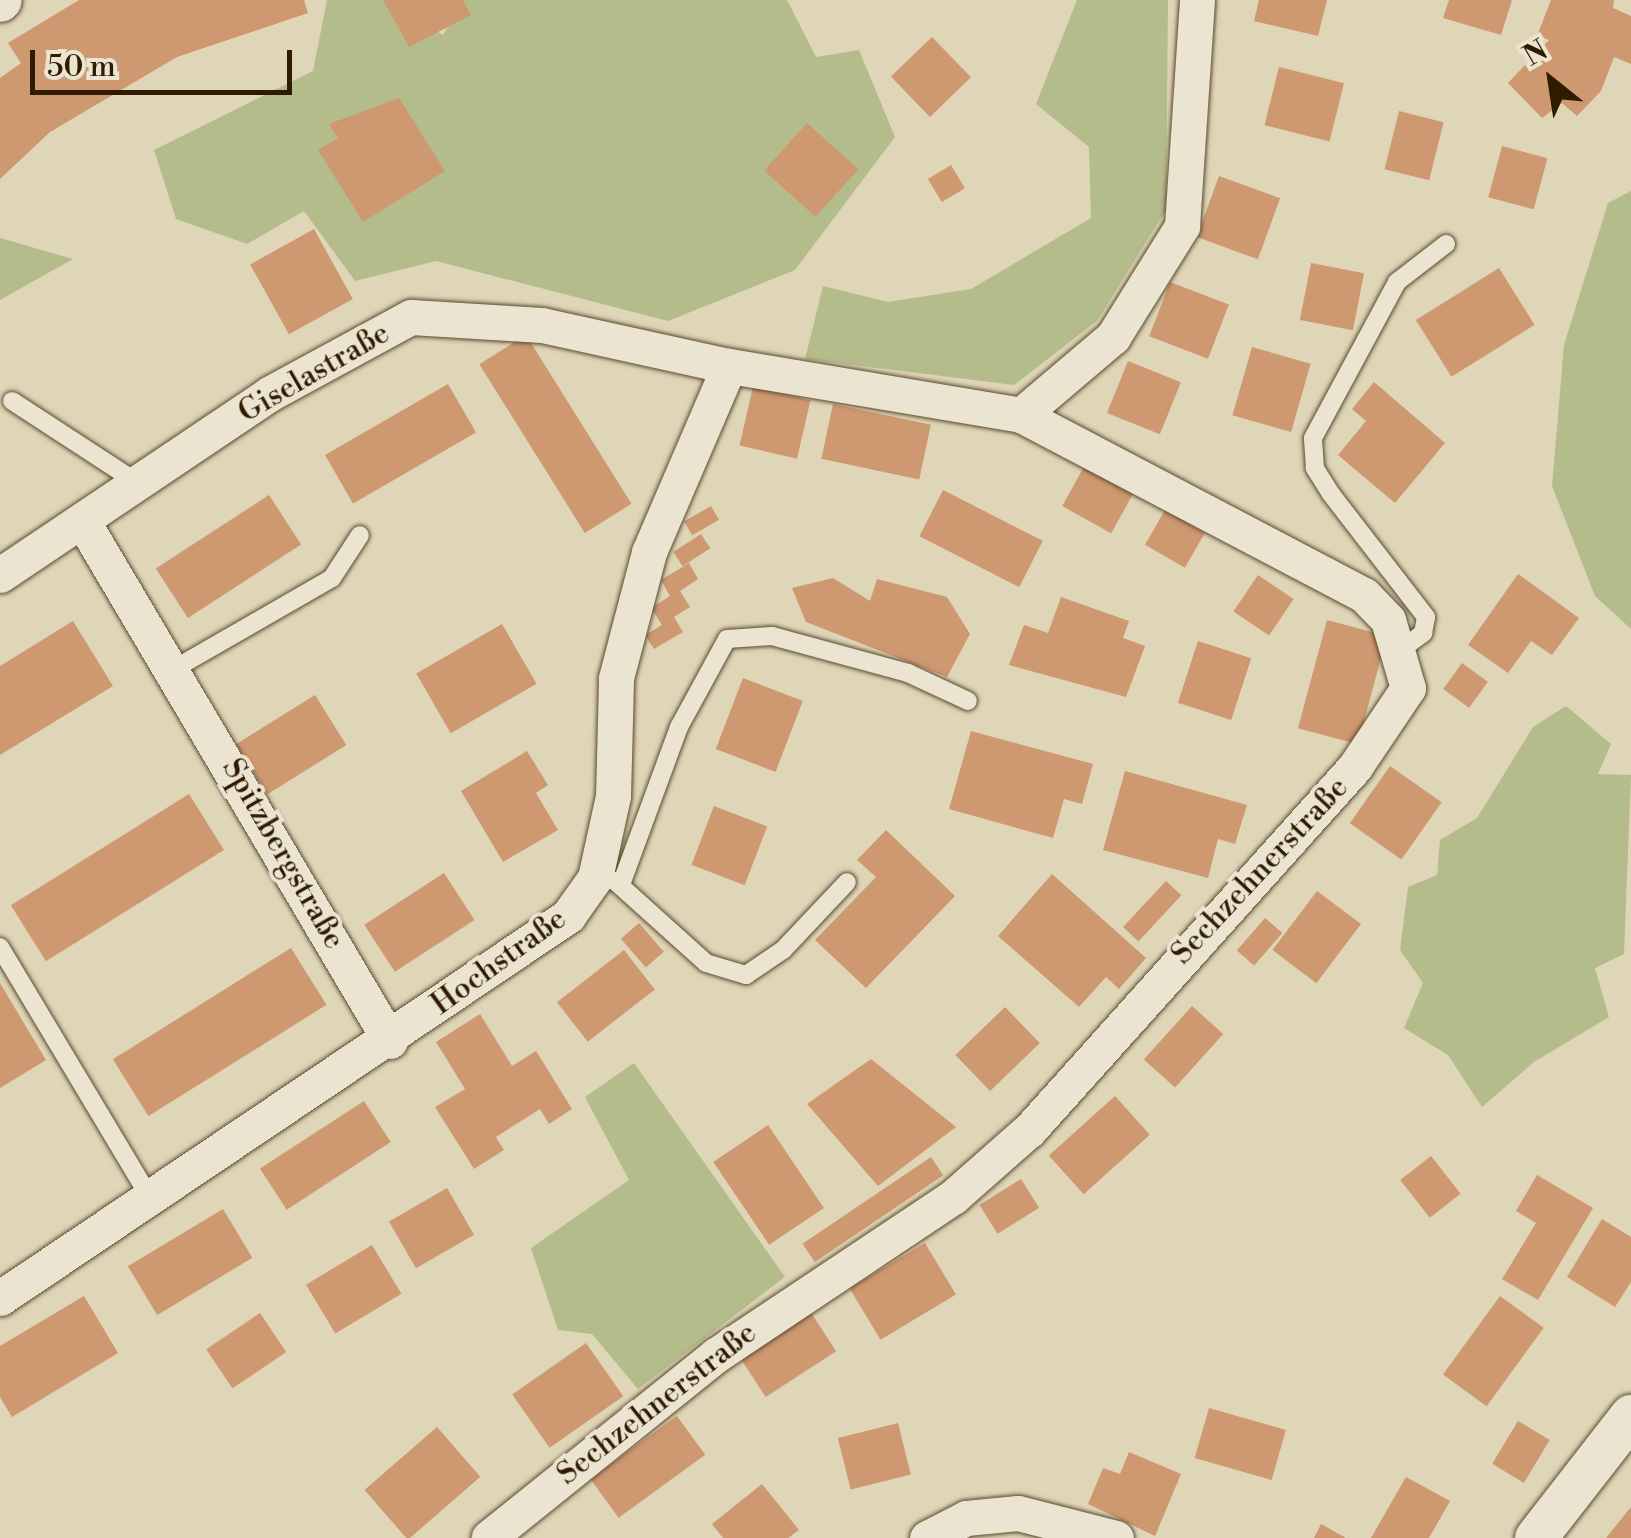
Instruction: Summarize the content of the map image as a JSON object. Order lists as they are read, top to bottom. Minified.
{"streets":{"street":["Giselastraße","Spitzbergstraße","Sechzehnerstraße","Hochstraße"]},"crossings":[["Giselastraße","Spitzbergstraße"],["Giselastraße","Sechzehnerstraße"],["Giselastraße","Hochstraße"],["Spitzbergstraße","Hochstraße"],["Sechzehnerstraße","Hochstraße"]],"scale_bar":"50 m","north":"top left"}
